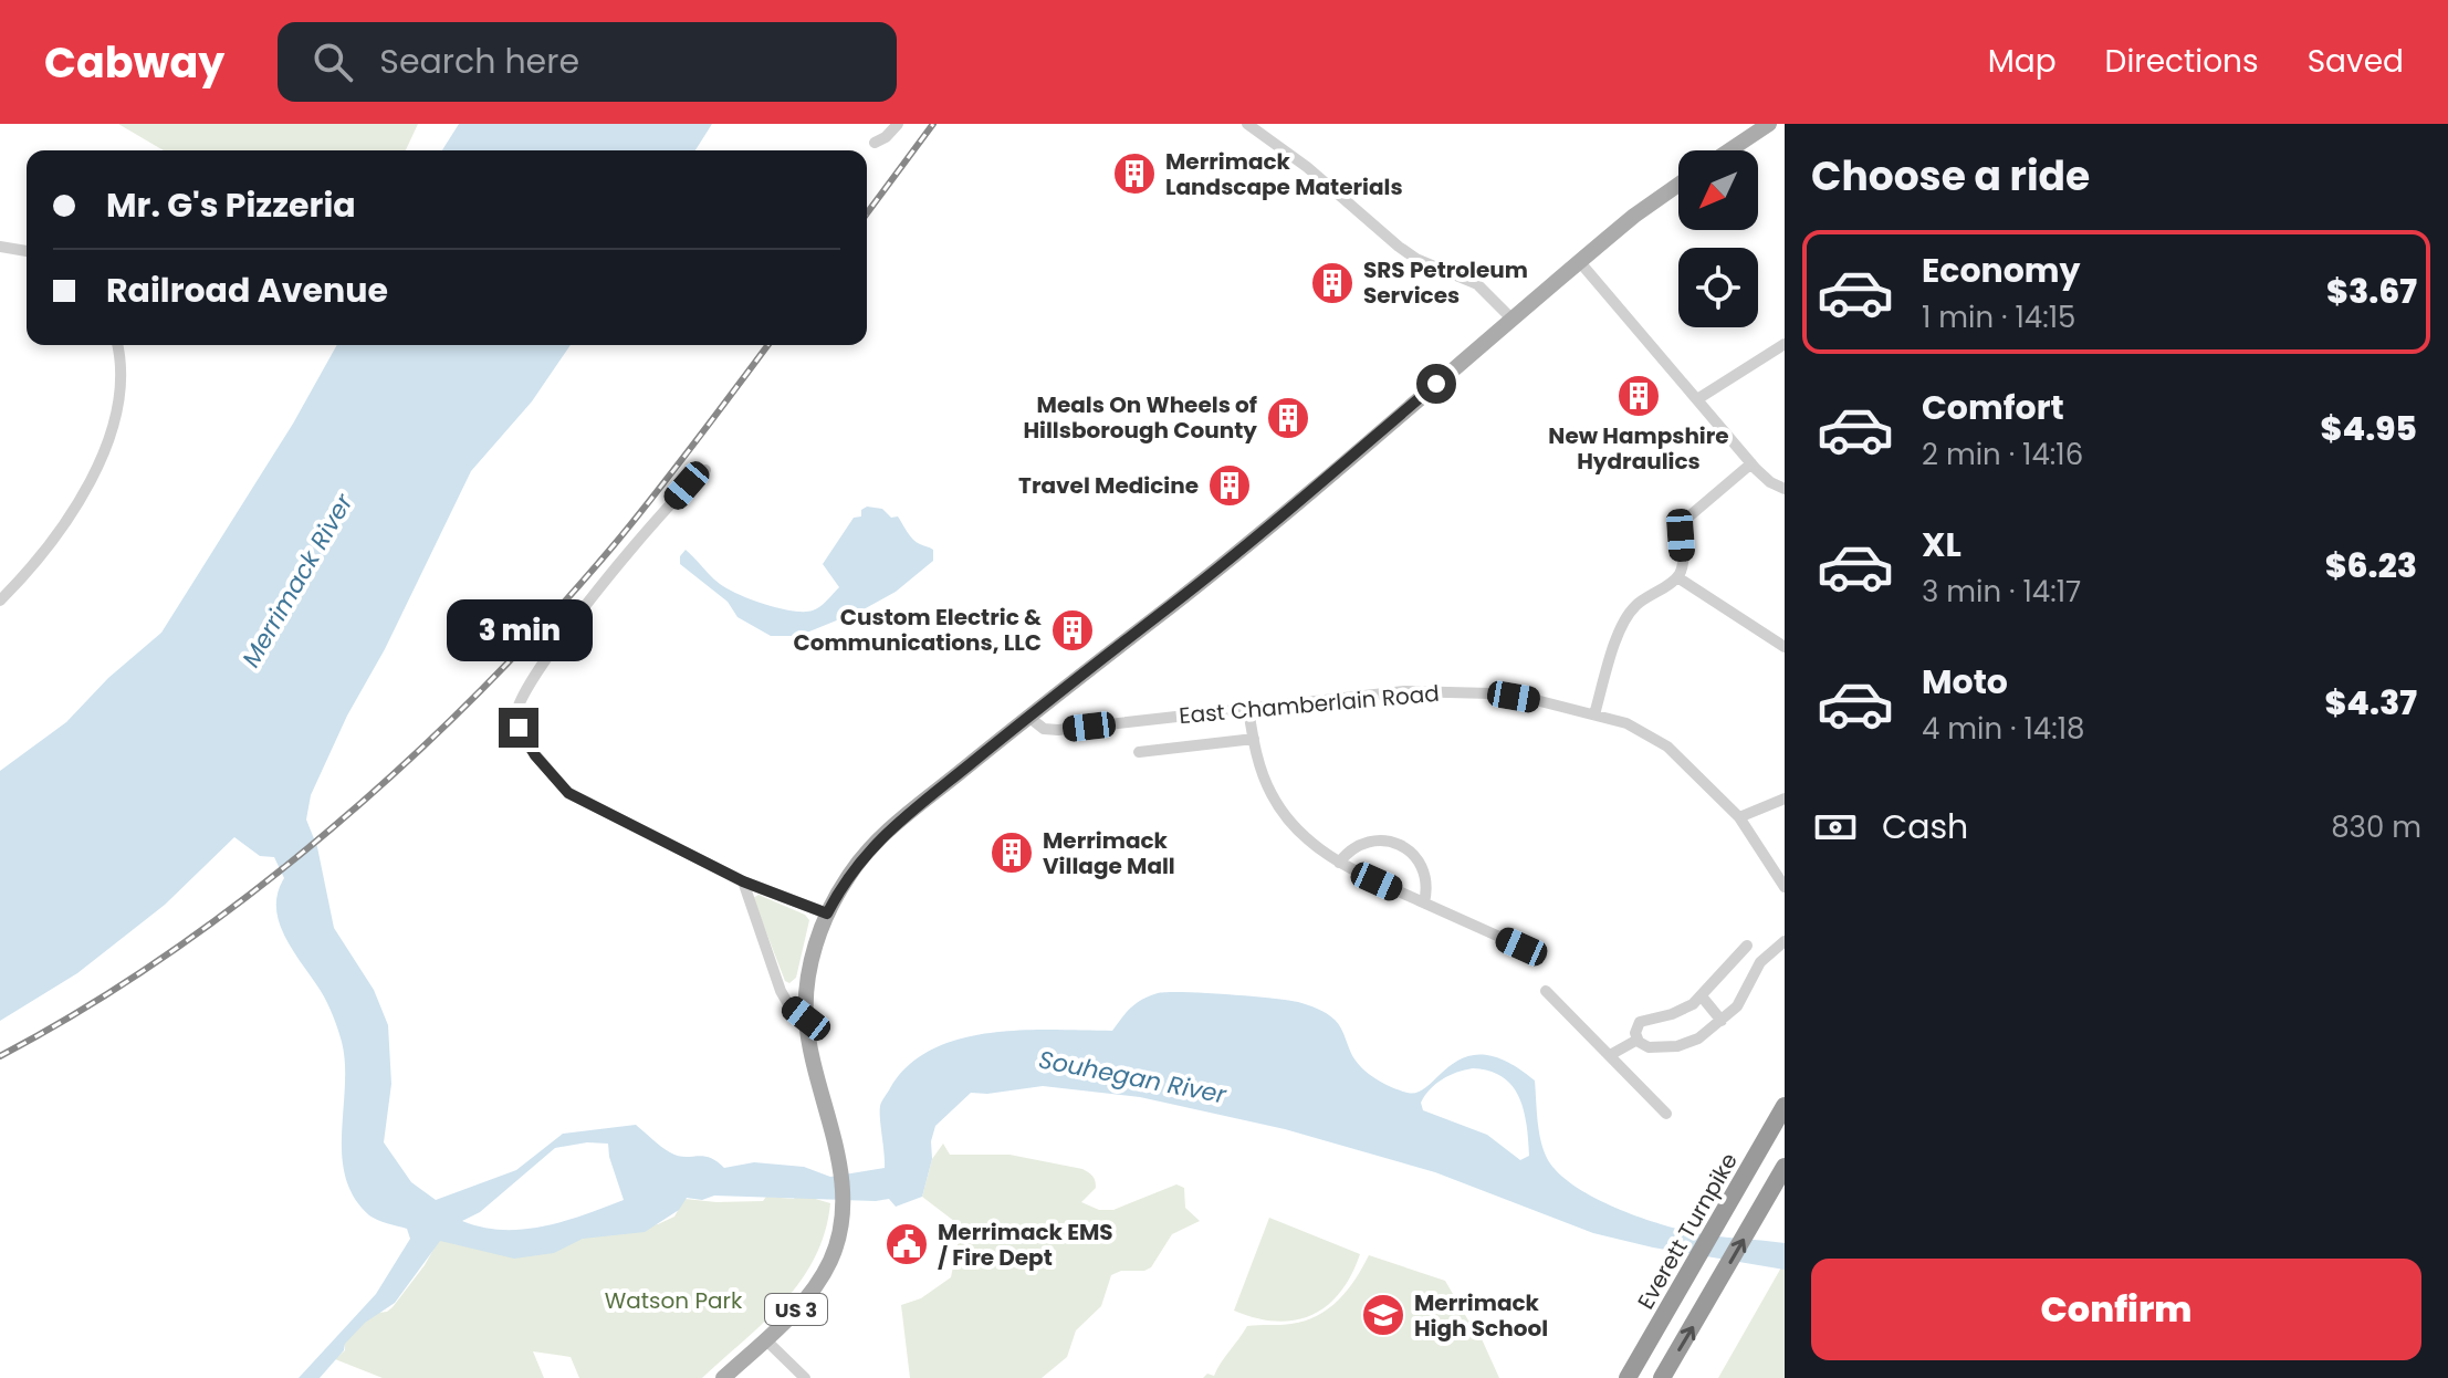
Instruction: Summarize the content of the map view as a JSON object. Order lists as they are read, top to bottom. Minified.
{"streets":{"highway":["Everett Turnpike"],"main road":["US 3"],"street":["East Chamberlain Road"]},"crossings":[["East Chamberlain Road","US 3"]],"water":["Merrimack River","Souhegan River"],"parks":["Watson Park"],"places":{"building":["Merrimack Landscape Materials","SRS Petroleum Services","New Hampshire Hydraulics","Meals On Wheels of Hillsborough County","Travel Medicine","Custom Electric & Communications, LLC","Merrimack Village Mall"],"public building":["Merrimack EMS / Fire Dept"],"school or university":["Merrimack High School"]},"north":"bottom left","page":{"header":"Cabway","search":"Search here","nav":["Map","Directions","Saved"],"heading":"Choose a ride","banner":["Mr. G's Pizzeria","Railroad Avenue"],"list":[{"name":"Economy","note":"1 min · 14:15","value":"$3.67"},{"name":"Comfort","note":"2 min · 14:16","value":"$4.95"},{"name":"XL","note":"3 min · 14:17","value":"$6.23"},{"name":"Moto","note":"4 min · 14:18","value":"$4.37"}],"bubble":"3 min","pay":["Cash","830 m"],"buttons":"Confirm"}}
